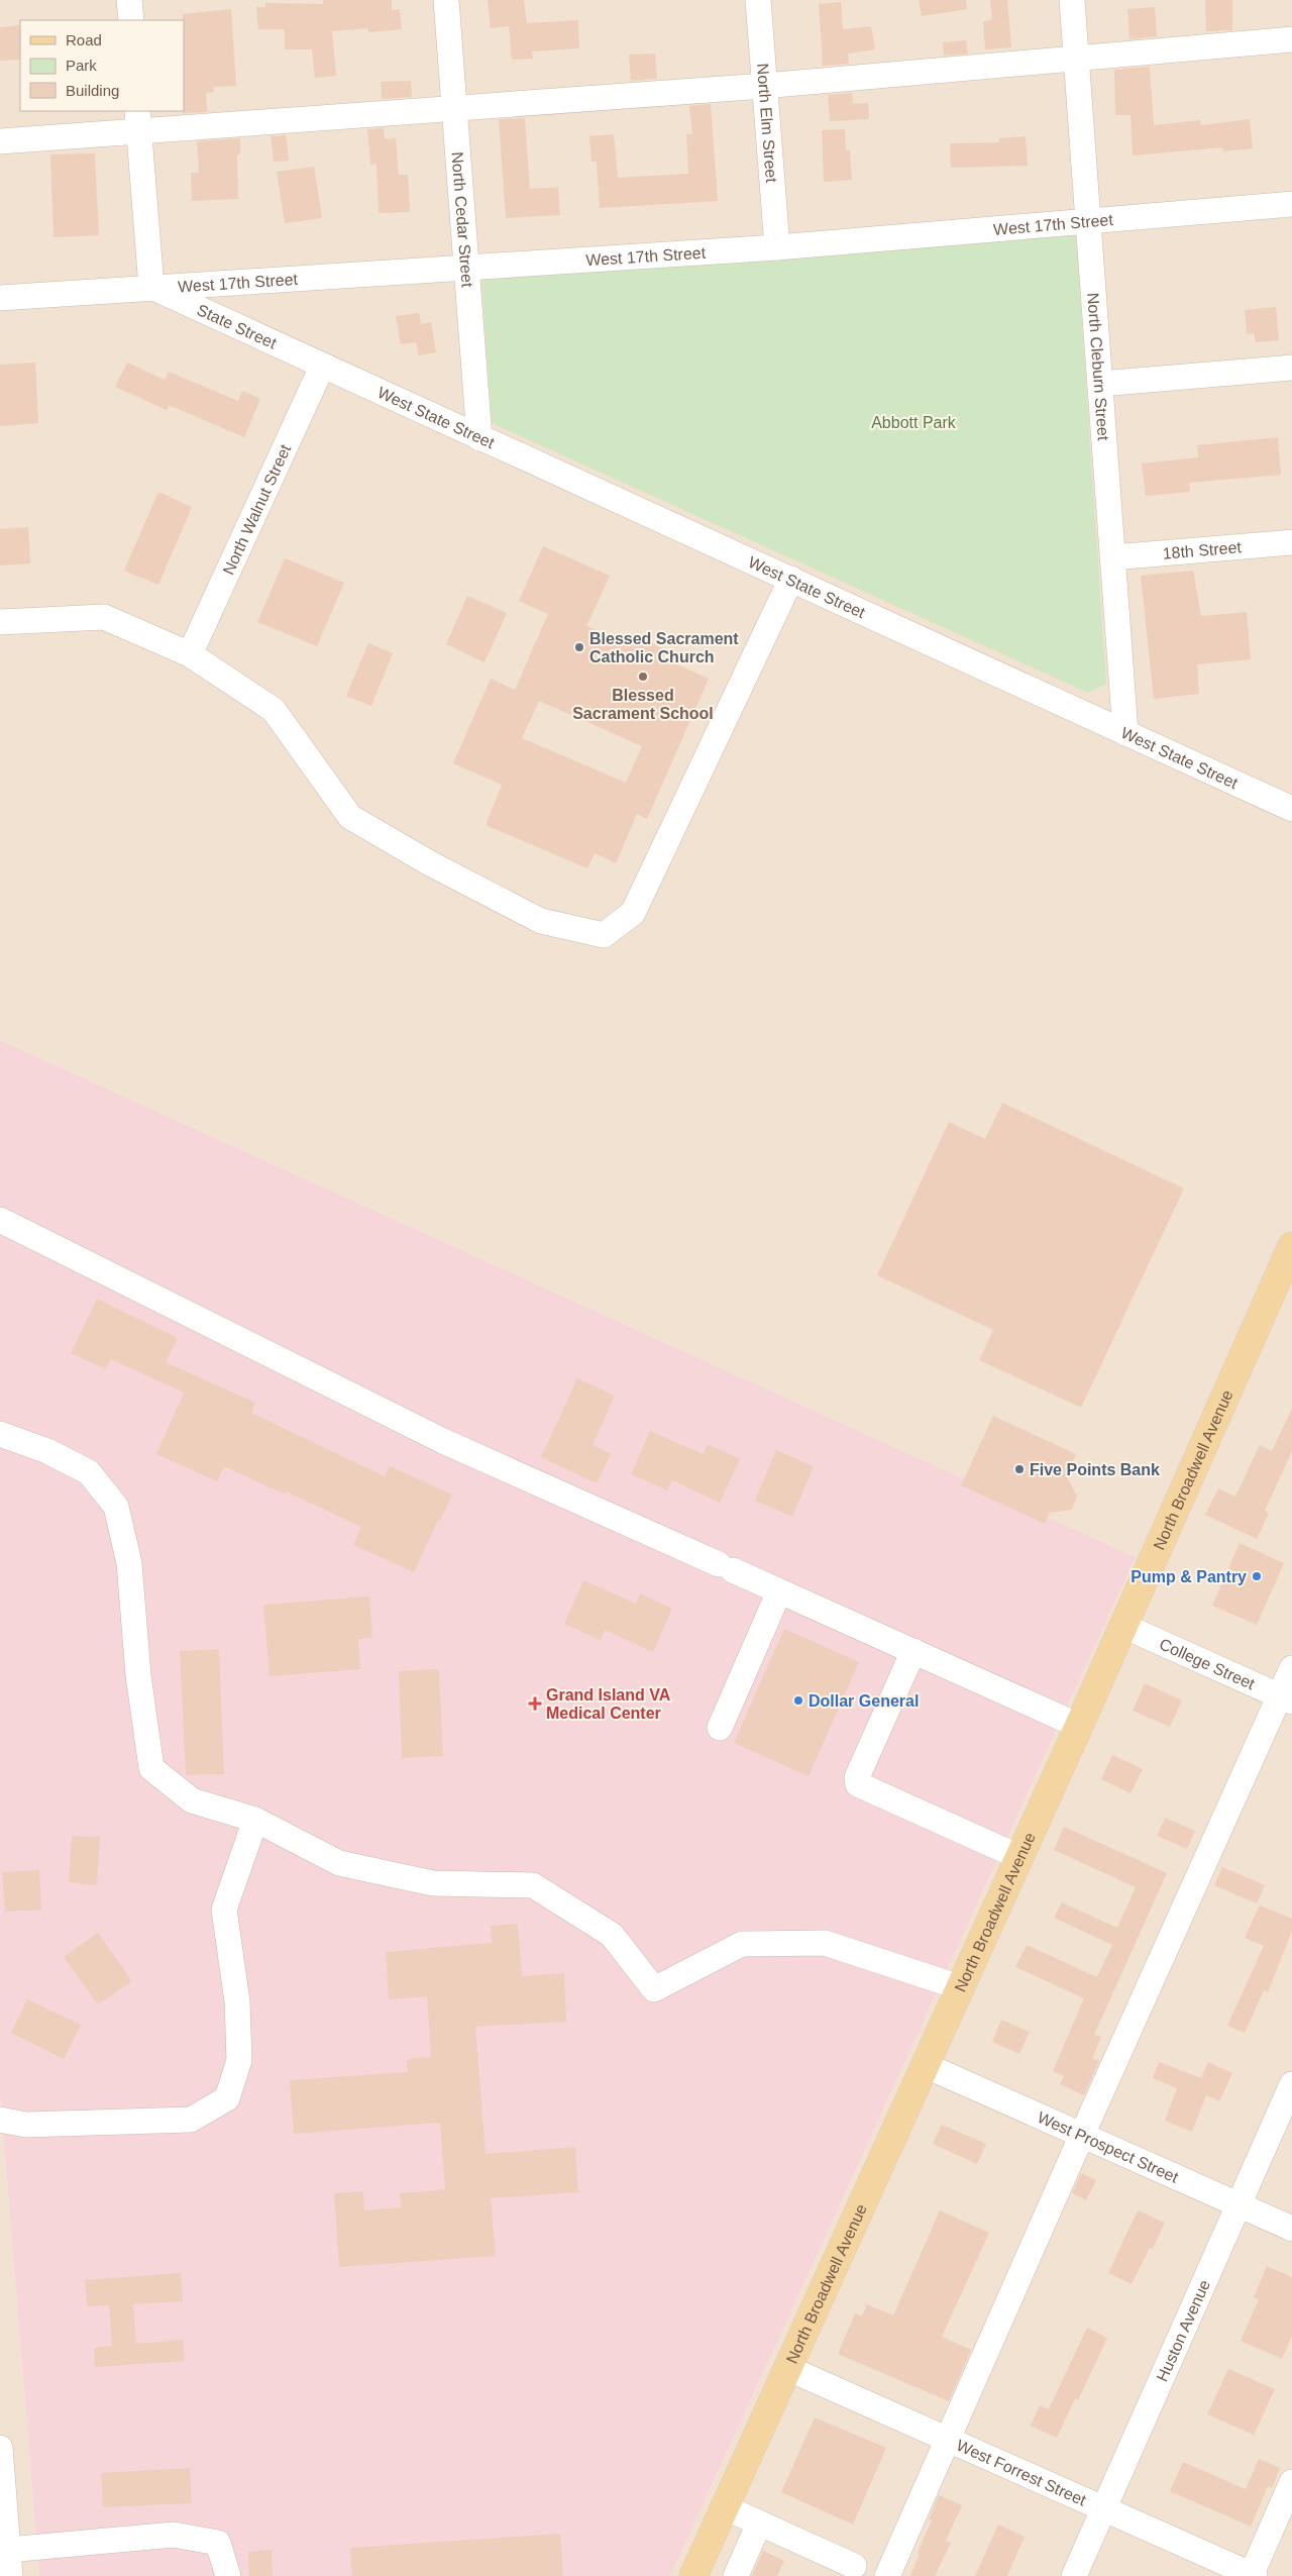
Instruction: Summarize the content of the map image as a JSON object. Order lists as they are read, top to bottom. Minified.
{"streets":{"main road":["North Broadwell Avenue"],"street":["North Elm Street","North Cedar Street","West 17th Street","State Street","North Cleburn Street","West State Street","North Walnut Street","18th Street","College Street","West Prospect Street","Huston Avenue","West Forrest Street"]},"crossings":[["North Elm Street","West 17th Street"],["North Cedar Street","West 17th Street"],["North Cedar Street","West State Street"],["West 17th Street","State Street"],["West 17th Street","North Cleburn Street"],["State Street","West State Street"],["State Street","North Walnut Street"],["North Cleburn Street","West State Street"],["North Cleburn Street","18th Street"],["West State Street","North Walnut Street"],["North Broadwell Avenue","College Street"],["North Broadwell Avenue","West Prospect Street"],["North Broadwell Avenue","West Forrest Street"],["West Prospect Street","Huston Avenue"],["Huston Avenue","West Forrest Street"]],"parks":["Abbott Park"],"places":{"other":["Blessed Sacrament Catholic Church","Blessed Sacrament School","Five Points Bank","Pump & Pantry","Dollar General"],"health":["Grand Island VA Medical Center"]},"legend":["Road","Park","Building"]}
